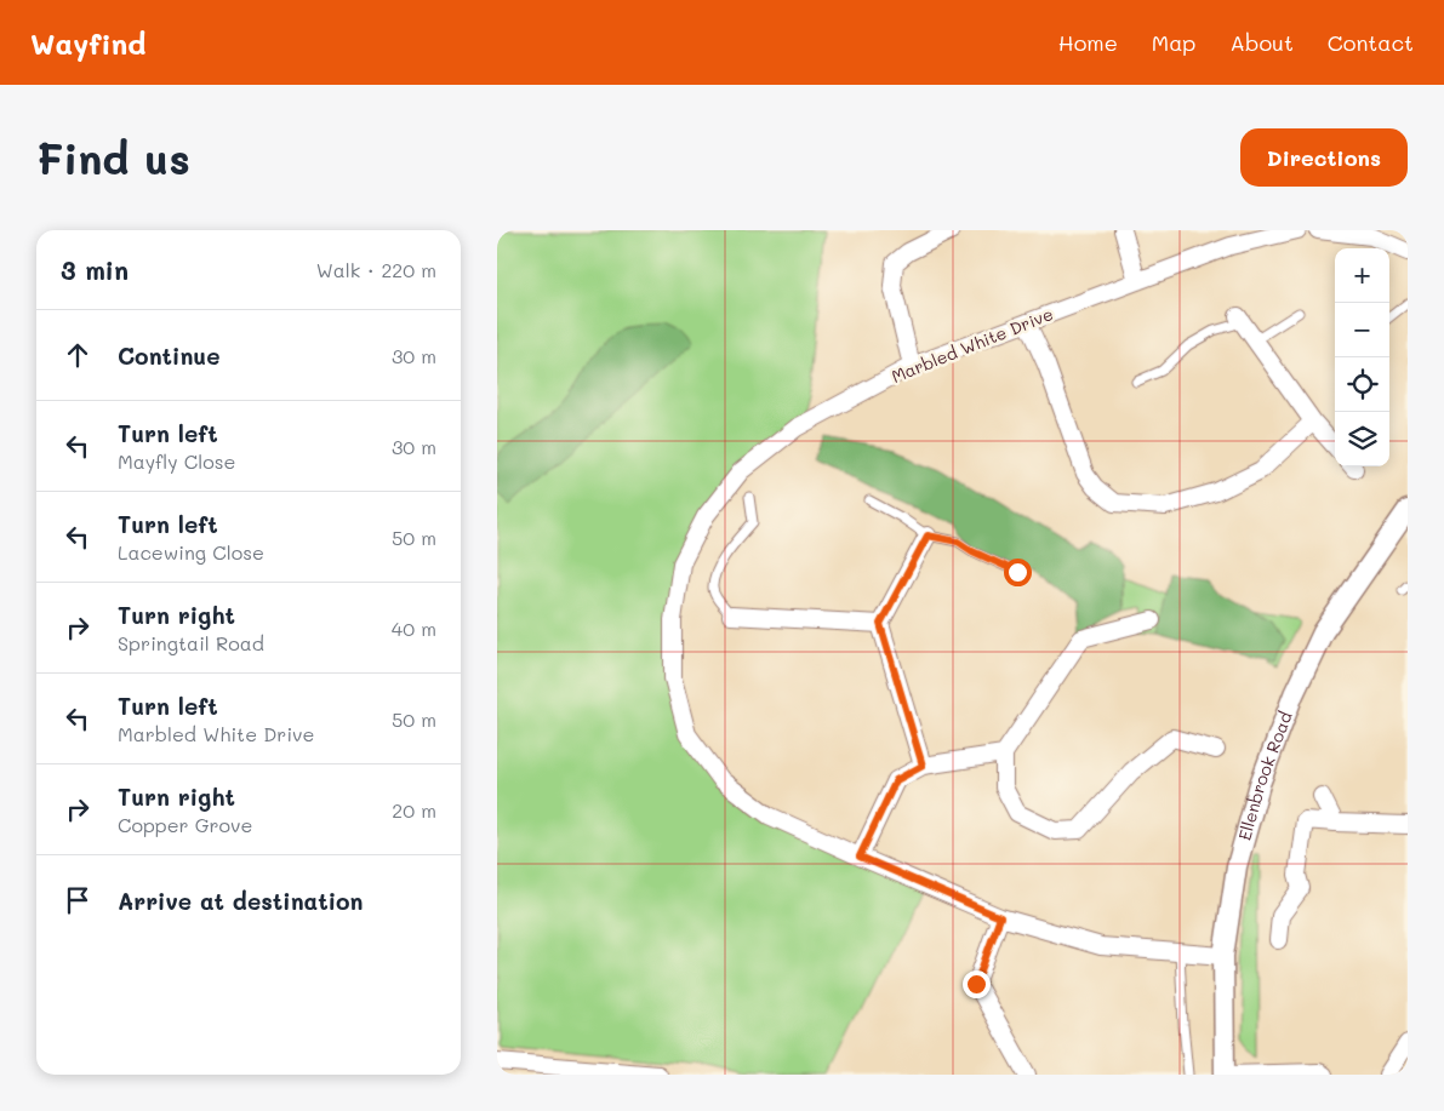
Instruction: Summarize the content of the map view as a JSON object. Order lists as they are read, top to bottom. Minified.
{"streets":{"street":["Marbled White Drive","Ellenbrook Road"]},"crossings":[["Marbled White Drive","Ellenbrook Road"]],"page":{"header":"Wayfind","nav":["Home","Map","About","Contact"],"buttons":"Directions","title":"Find us","heading":["3 min","Walk · 220 m"],"map_buttons":["+","−"],"list":[["Continue","30 m"],["Turn left","Mayfly Close","30 m"],["Turn left","Lacewing Close","50 m"],["Turn right","Springtail Road","40 m"],["Turn left","Marbled White Drive","50 m"],["Turn right","Copper Grove","20 m"],"Arrive at destination"]}}
